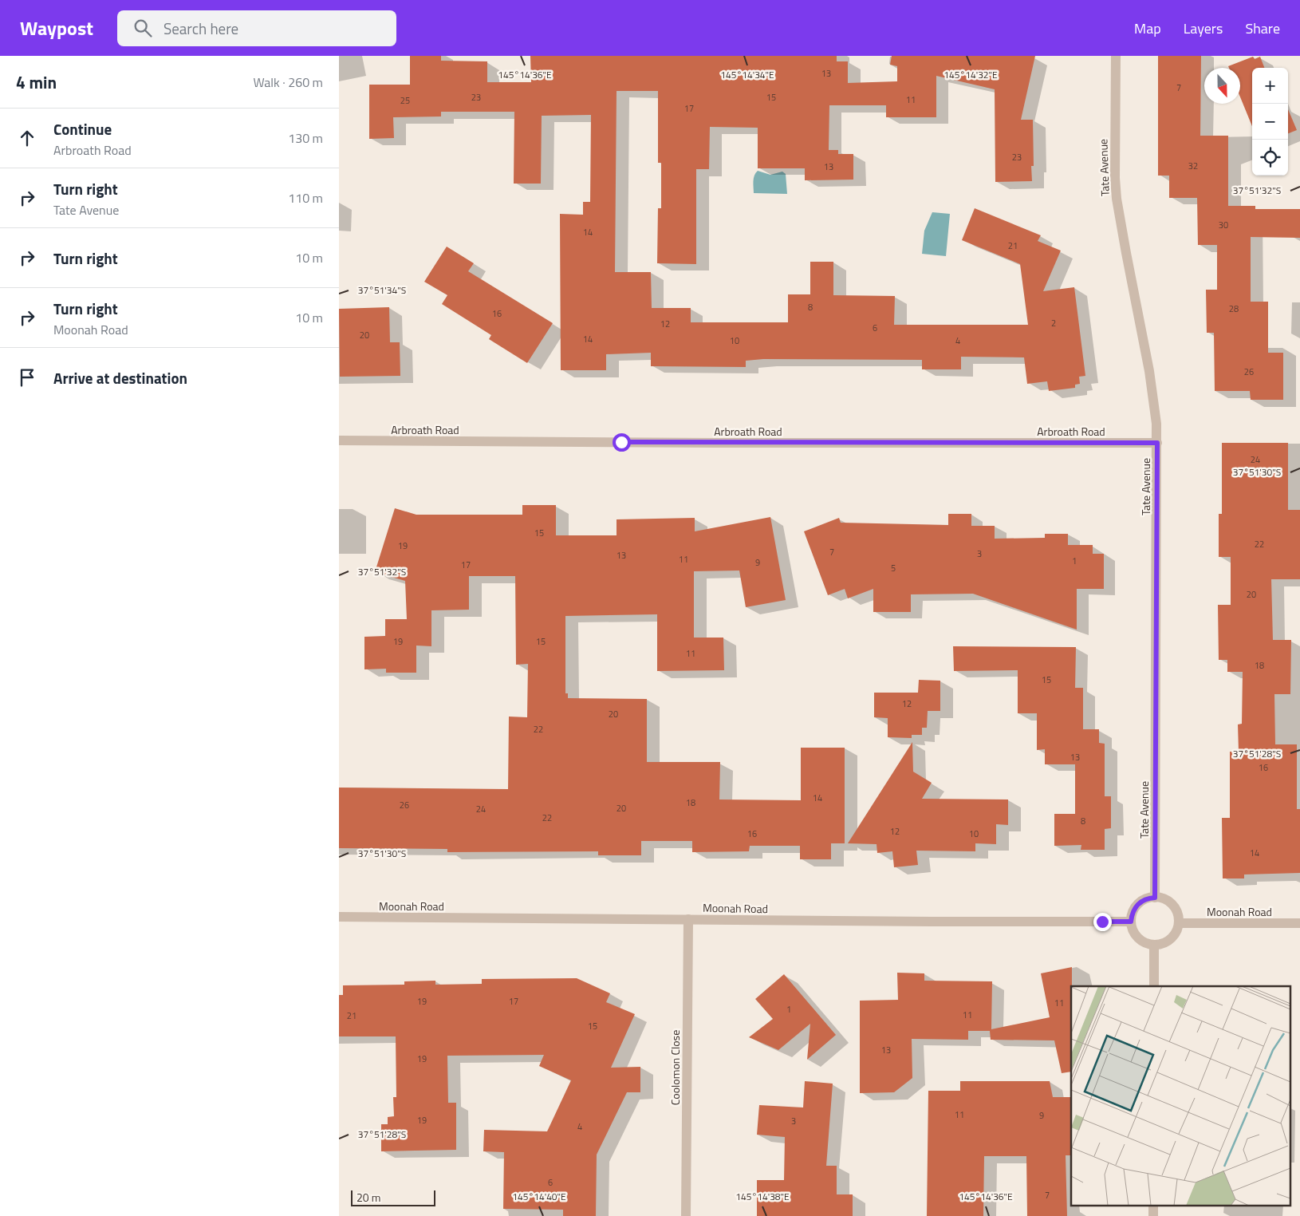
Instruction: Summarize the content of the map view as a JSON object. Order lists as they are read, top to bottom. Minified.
{"streets":{"street":["Tate Avenue","Arbroath Road","Moonah Road","Coolomon Close"]},"crossings":[["Tate Avenue","Arbroath Road"],["Tate Avenue","Moonah Road"],["Moonah Road","Coolomon Close"]],"house_numbers":["13","7","23","15","11","25","17","23","32","13","30","14","21","8","28","16","2","12","6","20","14","10","4","26","24","15","22","19","7","3","13","11","1","9","17","5","20","19","15","11","18","15","12","20","22","13","16","14","18","26","20","24","22","8","12","16","10","14","19","17","11","1","11","21","15","13","19","11","9","19","3","4","6","7"],"scale_bar":"20 m","north":"bottom","page":{"header":"Waypost","search":"Search here","nav":["Map","Layers","Share"],"heading":["4 min","Walk · 260 m"],"map_buttons":["+","−"],"list":[["Continue","Arbroath Road","130 m"],["Turn right","Tate Avenue","110 m"],["Turn right","10 m"],["Turn right","Moonah Road","10 m"],"Arrive at destination"],"scale":"20 m"},"coordinates":["145°14'32\"E","145°14'36\"E","145°14'34\"E","37°51'32\"S","37°51'34\"S","37°51'30\"S","37°51'28\"S","145°14'40\"E","145°14'38\"E"]}
